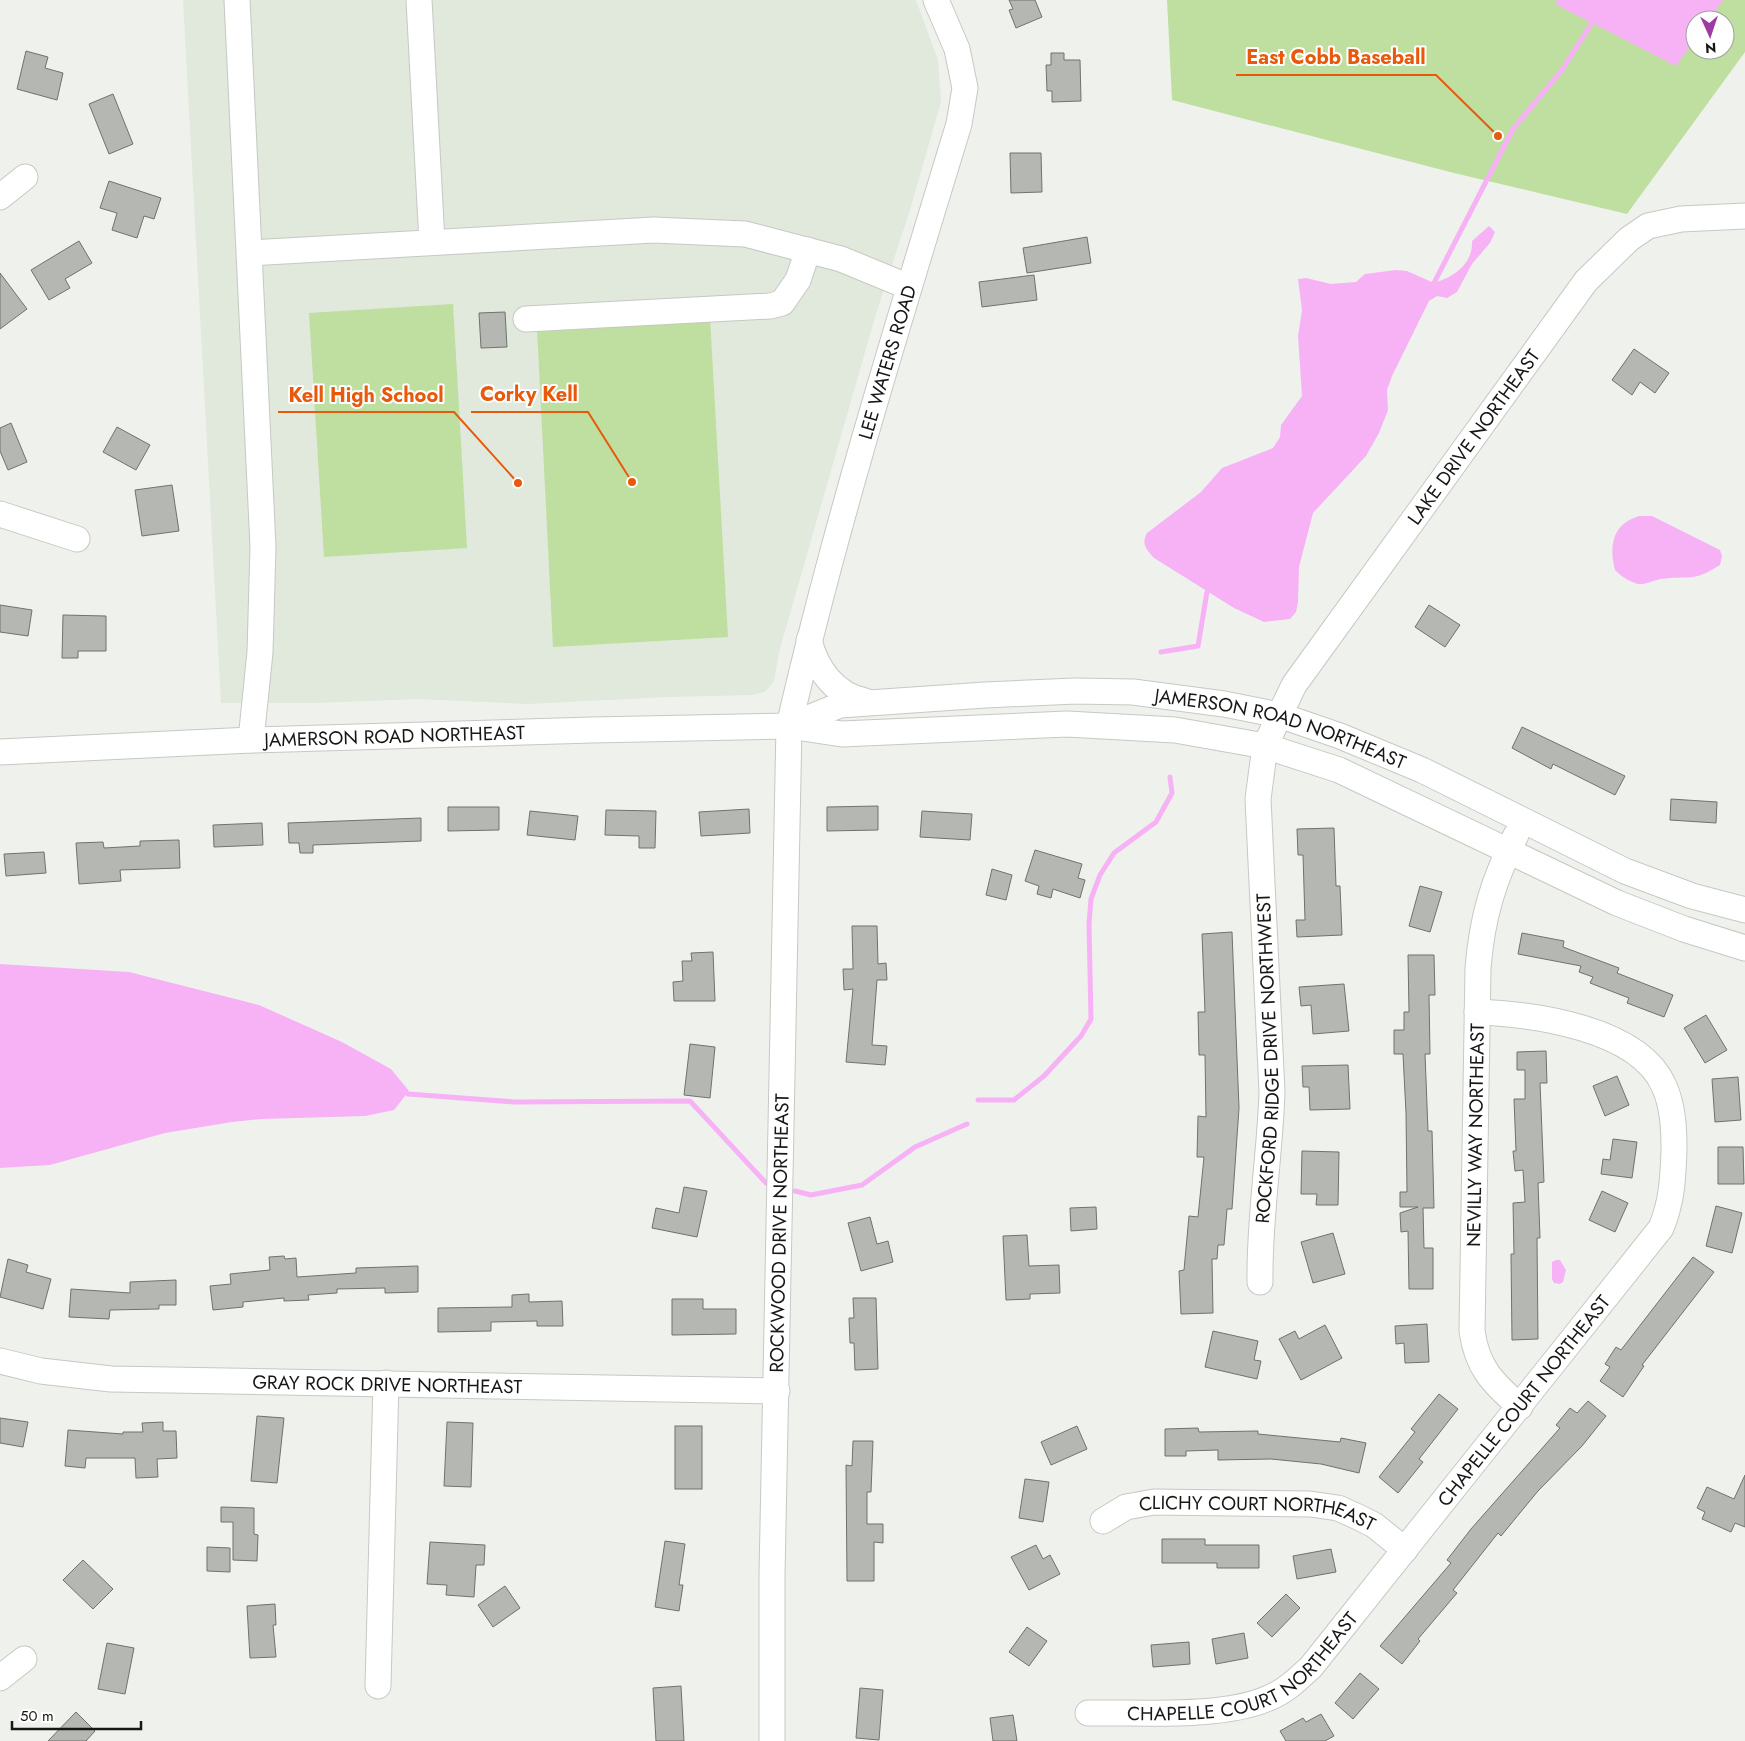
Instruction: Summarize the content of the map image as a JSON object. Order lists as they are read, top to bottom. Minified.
{"streets":{"street":["LEE WATERS ROAD","LAKE DRIVE NORTHEAST","JAMERSON ROAD NORTHEAST","ROCKFORD RIDGE DRIVE NORTHWEST","NEVILLY WAY NORTHEAST","ROCKWOOD DRIVE NORTHEAST","GRAY ROCK DRIVE NORTHEAST","CHAPELLE COURT NORTHEAST","CLICHY COURT NORTHEAST"]},"crossings":[["LEE WATERS ROAD","JAMERSON ROAD NORTHEAST"],["LEE WATERS ROAD","ROCKWOOD DRIVE NORTHEAST"],["LAKE DRIVE NORTHEAST","JAMERSON ROAD NORTHEAST"],["LAKE DRIVE NORTHEAST","ROCKFORD RIDGE DRIVE NORTHWEST"],["JAMERSON ROAD NORTHEAST","ROCKFORD RIDGE DRIVE NORTHWEST"],["JAMERSON ROAD NORTHEAST","NEVILLY WAY NORTHEAST"],["JAMERSON ROAD NORTHEAST","ROCKWOOD DRIVE NORTHEAST"],["NEVILLY WAY NORTHEAST","CHAPELLE COURT NORTHEAST"],["ROCKWOOD DRIVE NORTHEAST","GRAY ROCK DRIVE NORTHEAST"],["CHAPELLE COURT NORTHEAST","CLICHY COURT NORTHEAST"]],"places":["East Cobb Baseball","Corky Kell","Kell High School"],"scale_bar":"50 m","north":"bottom"}
